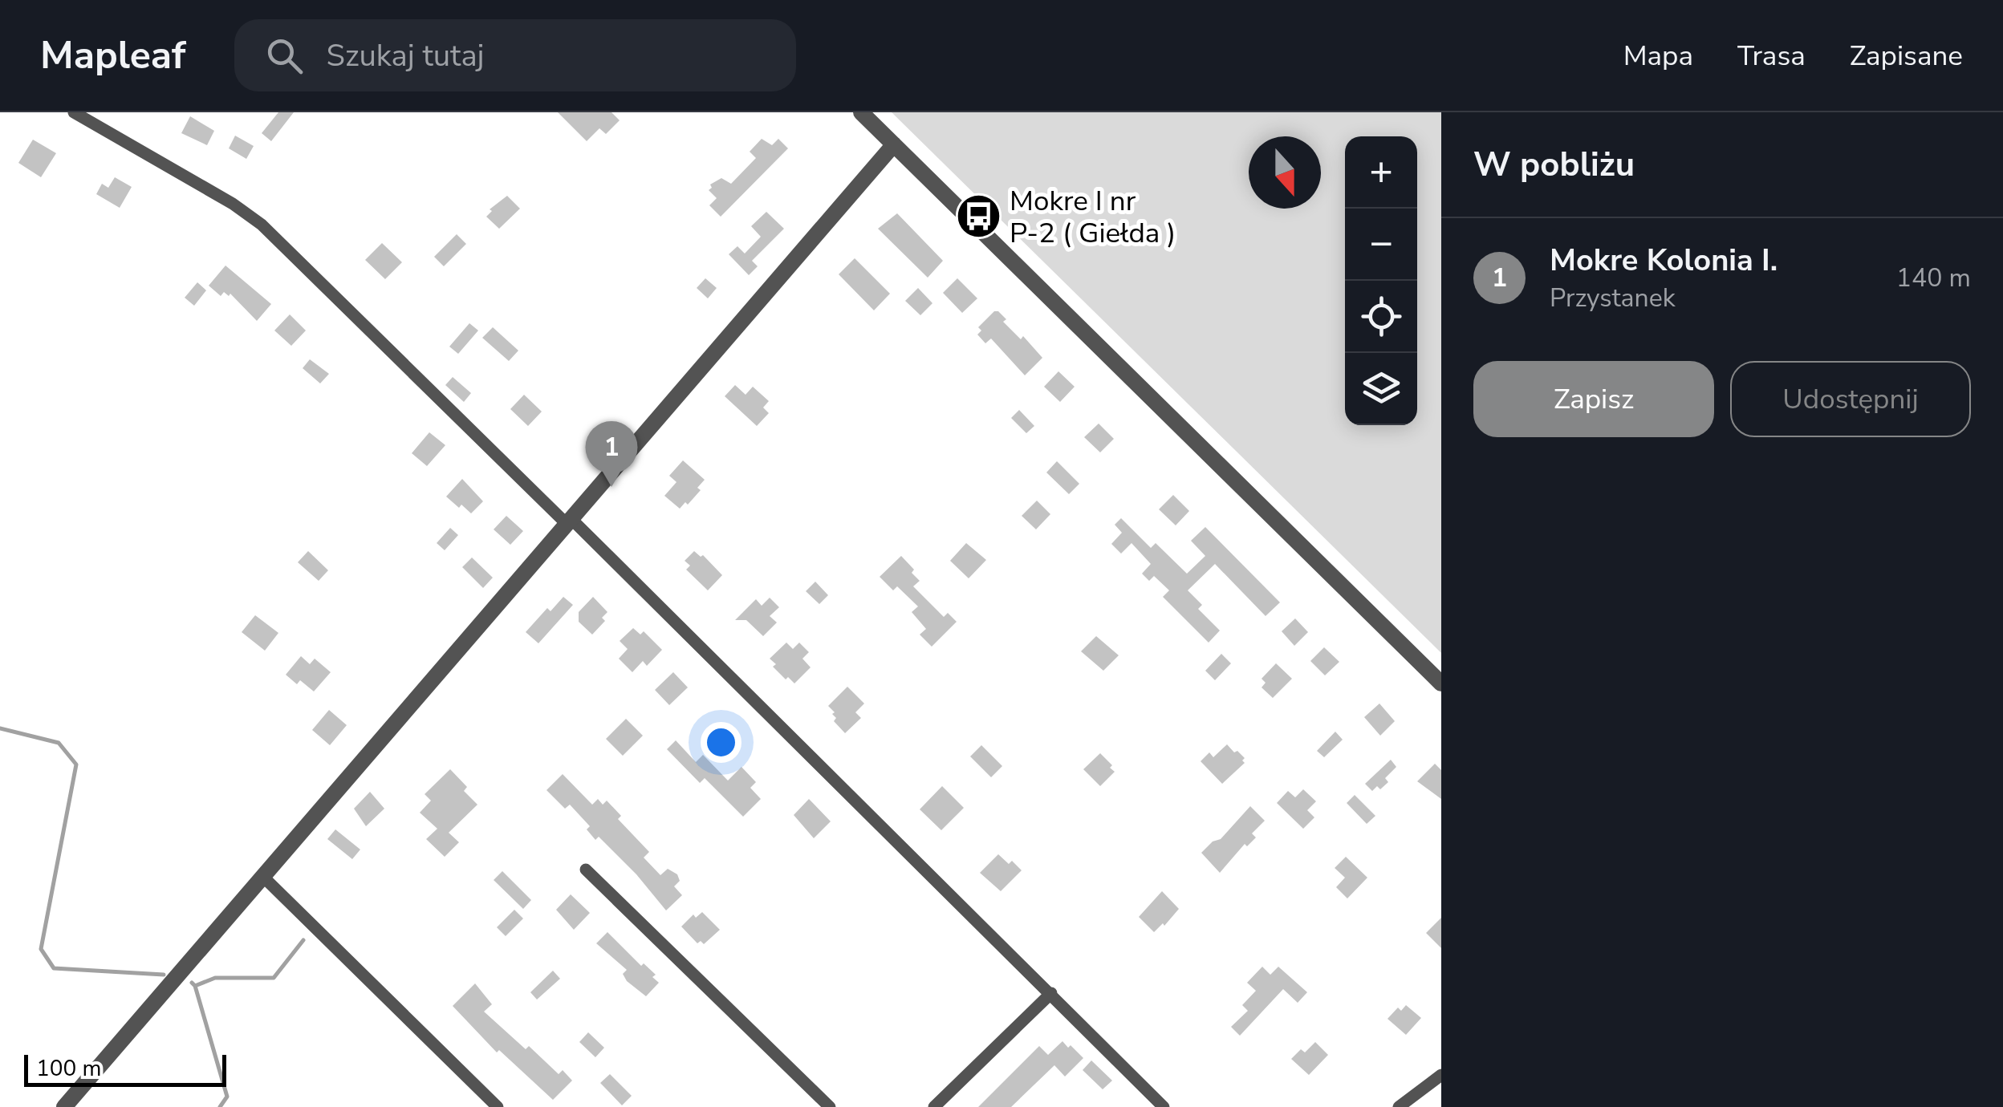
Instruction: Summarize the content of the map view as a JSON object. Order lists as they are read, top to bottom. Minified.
{"places":{"bus stop":["Mokre I nr P-2 ( Giełda )"]},"scale_bar":"100 m","north":"bottom","page":{"header":"Mapleaf","search":"Szukaj tutaj","nav":["Mapa","Trasa","Zapisane"],"heading":"W pobliżu","map_buttons":["+","−"],"list":[{"mark":"1","name":"Mokre Kolonia I.","note":"Przystanek","value":"140 m"}],"buttons":["Zapisz","Udostępnij"],"pins":"1","scale":"100 m"}}
